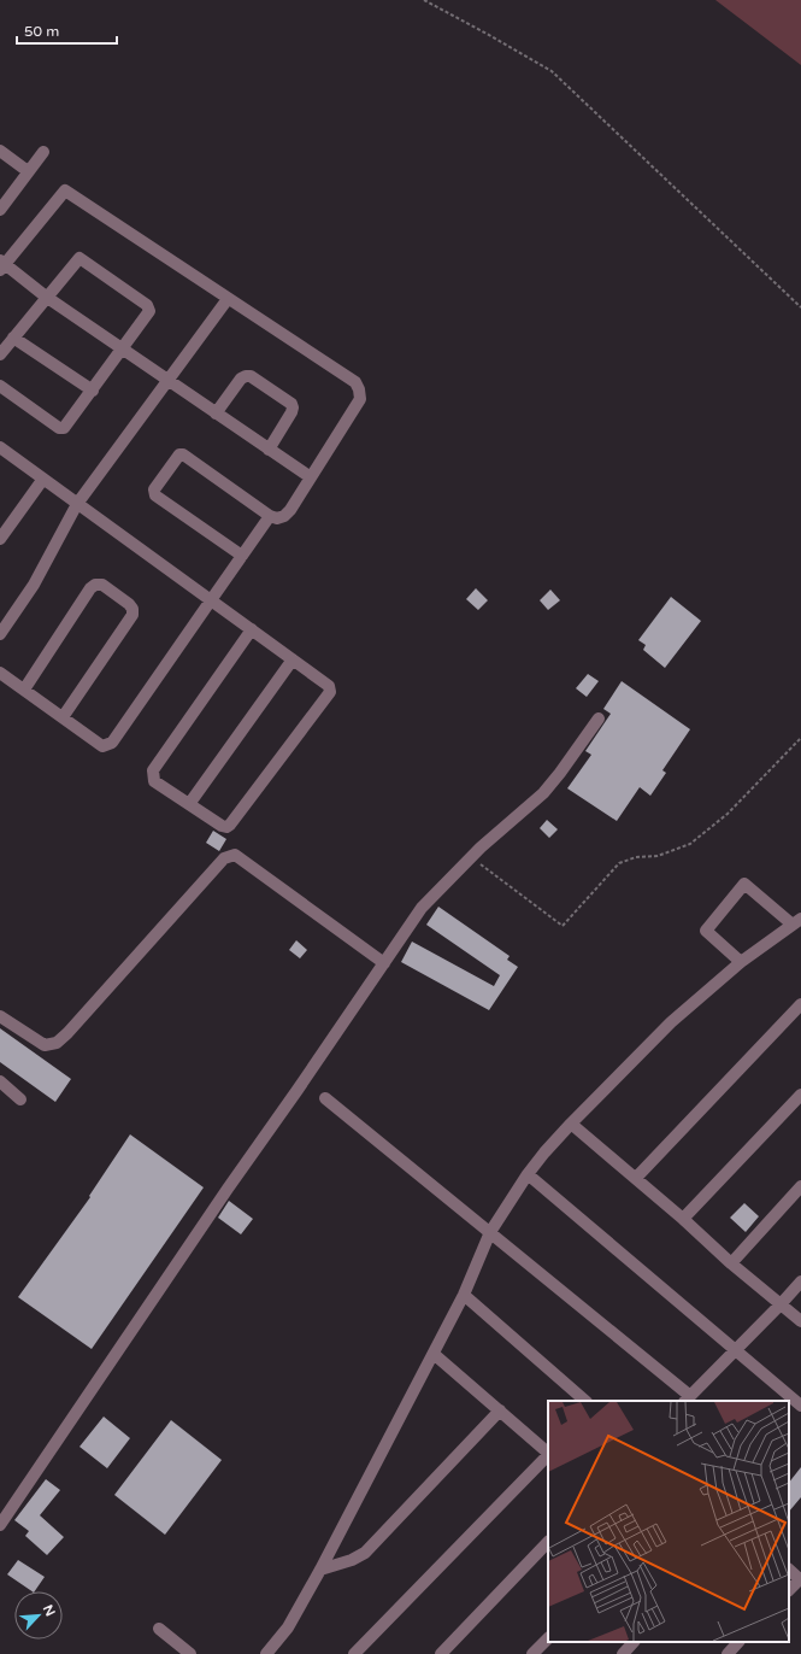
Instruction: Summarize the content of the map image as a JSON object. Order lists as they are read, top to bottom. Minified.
{"scale_bar":"50 m","north":"top right"}
